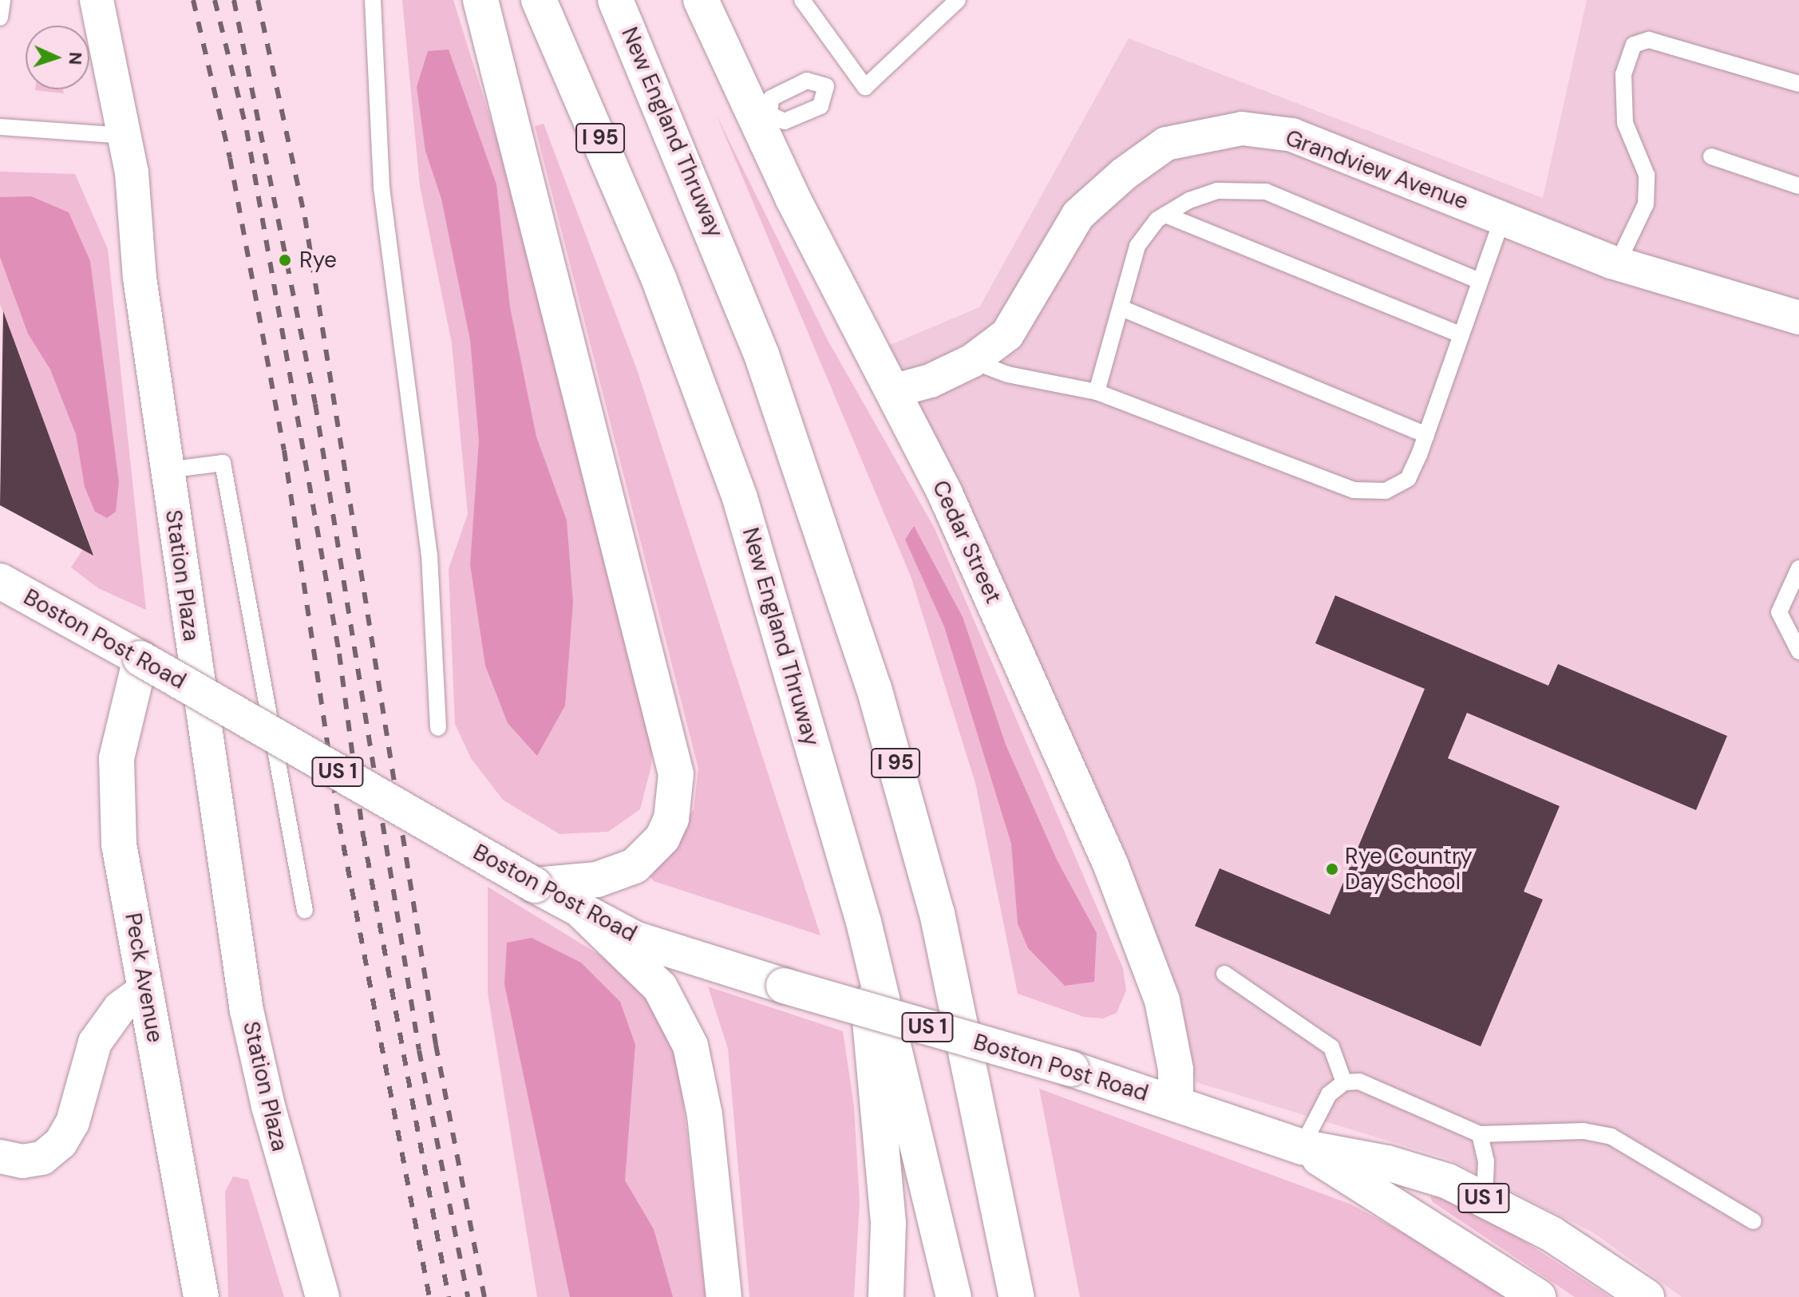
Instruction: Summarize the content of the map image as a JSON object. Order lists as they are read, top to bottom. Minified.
{"streets":{"main road":["New England Thruway","I 95","Cedar Street","Boston Post Road","US 1","Peck Avenue"],"street":["Grandview Avenue","Station Plaza"]},"crossings":[["Grandview Avenue","Cedar Street"],["Cedar Street","Boston Post Road"],["Boston Post Road","Peck Avenue"]],"places":["Rye","Rye Country Day School"],"north":"right"}
